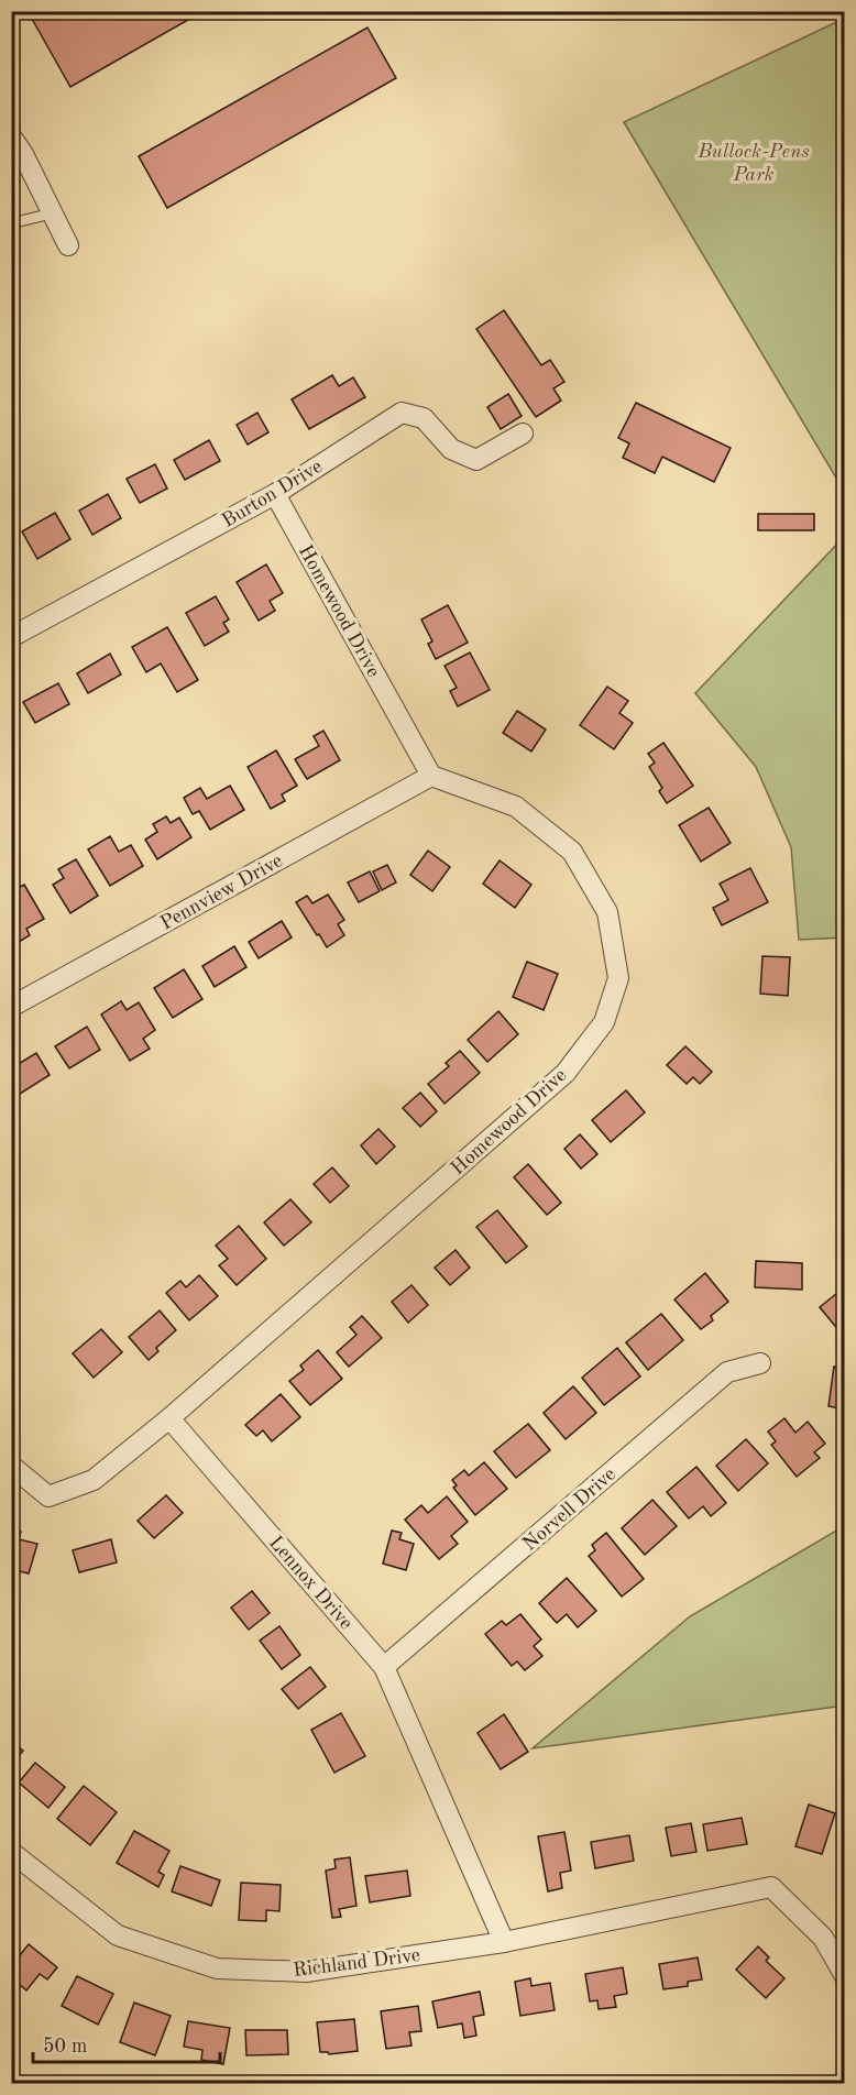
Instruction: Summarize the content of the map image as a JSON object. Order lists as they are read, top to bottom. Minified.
{"streets":{"street":["Burton Drive","Homewood Drive","Pennview Drive","Norvell Drive","Lennox Drive","Richland Drive"]},"crossings":[["Burton Drive","Homewood Drive"],["Homewood Drive","Pennview Drive"],["Homewood Drive","Lennox Drive"],["Norvell Drive","Lennox Drive"],["Lennox Drive","Richland Drive"]],"parks":["Bullock-Pens Park"],"scale_bar":"50 m"}
